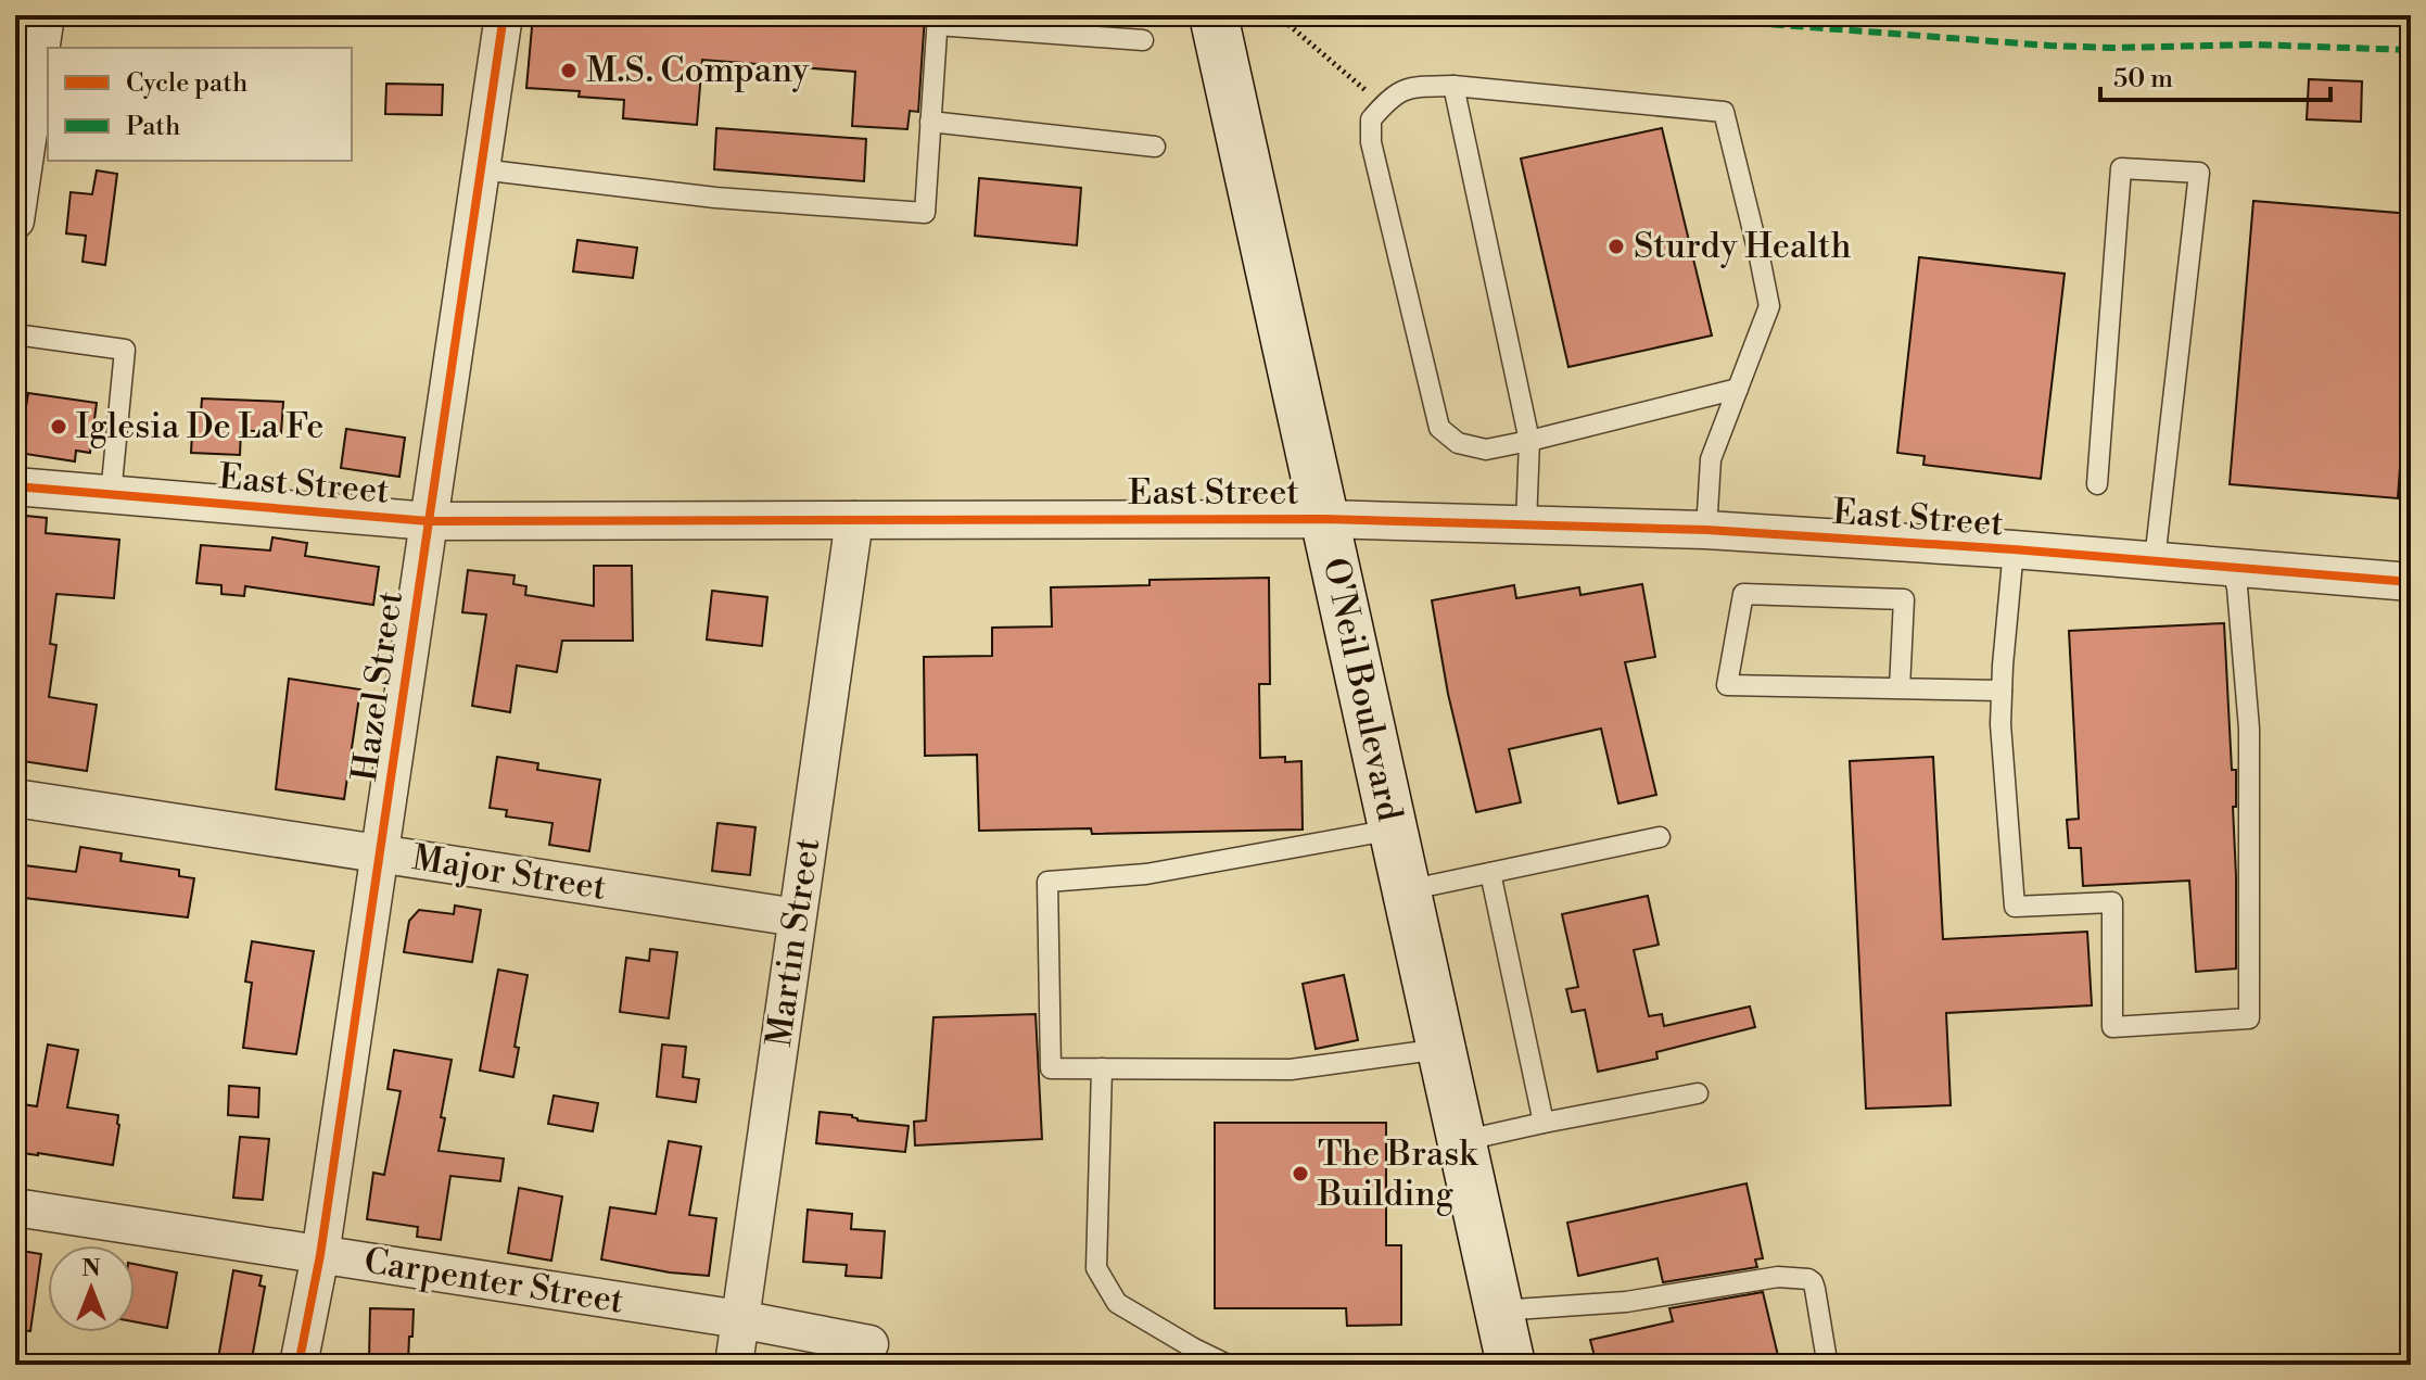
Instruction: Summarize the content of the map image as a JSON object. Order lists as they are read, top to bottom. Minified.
{"streets":{"main road":["O'Neil Boulevard"],"street":["East Street","Hazel Street","Major Street","Martin Street","Carpenter Street"]},"crossings":[["East Street","Hazel Street"],["East Street","O'Neil Boulevard"],["East Street","Martin Street"],["Hazel Street","Major Street"],["Hazel Street","Carpenter Street"],["Major Street","Martin Street"],["Martin Street","Carpenter Street"]],"places":["M.S. Company","Sturdy Health","Iglesia De La Fe","The Brask Building"],"legend":["Cycle path","Path"],"scale_bar":"50 m","north":"top"}
